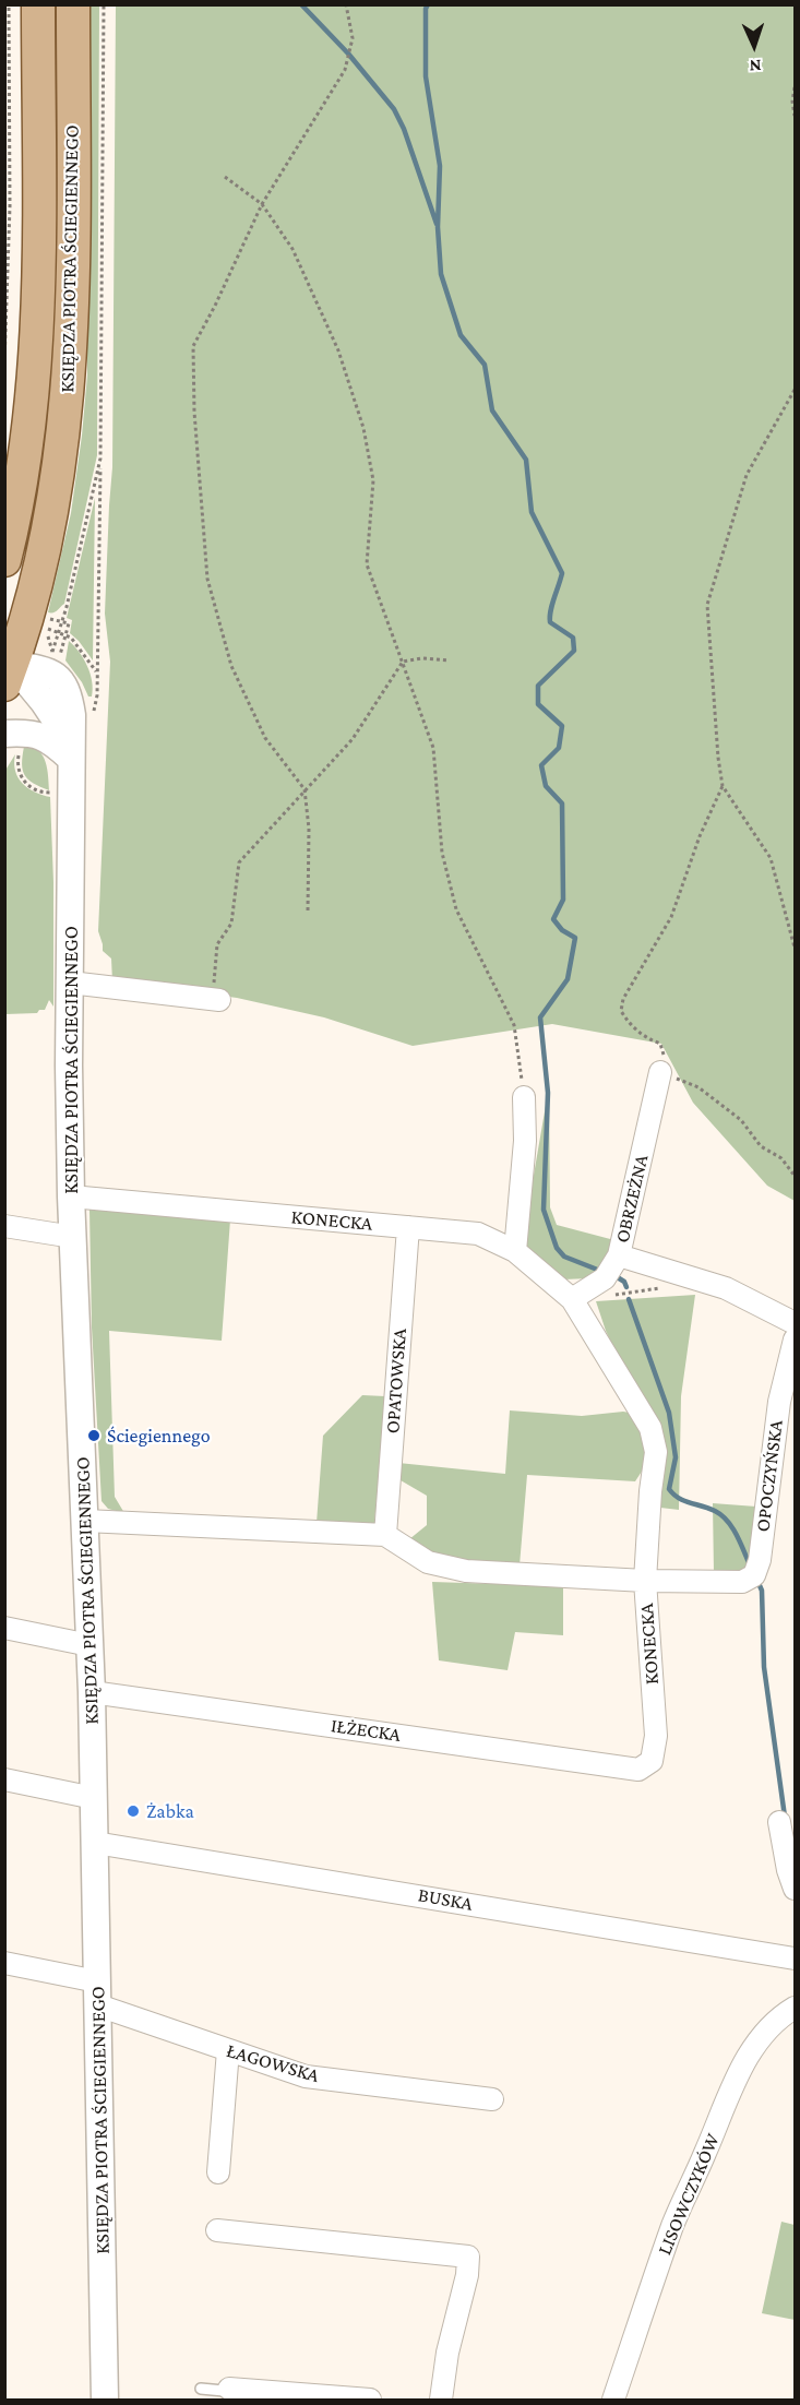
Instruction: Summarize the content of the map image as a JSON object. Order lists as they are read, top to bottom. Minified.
{"streets":{"main road":["KSIĘDZA PIOTRA ŚCIEGIENNEGO"],"street":["OBRZEŻNA","KONECKA","OPATOWSKA","OPOCZYŃSKA","IŁŻECKA","BUSKA","ŁAGOWSKA","LISOWCZYKÓW"]},"crossings":[["KSIĘDZA PIOTRA ŚCIEGIENNEGO","KONECKA"],["KSIĘDZA PIOTRA ŚCIEGIENNEGO","IŁŻECKA"],["KSIĘDZA PIOTRA ŚCIEGIENNEGO","BUSKA"],["KSIĘDZA PIOTRA ŚCIEGIENNEGO","ŁAGOWSKA"],["KONECKA","OPATOWSKA"],["KONECKA","OPOCZYŃSKA"],["KONECKA","IŁŻECKA"]],"places":["Ściegiennego","Żabka"],"north":"bottom"}
